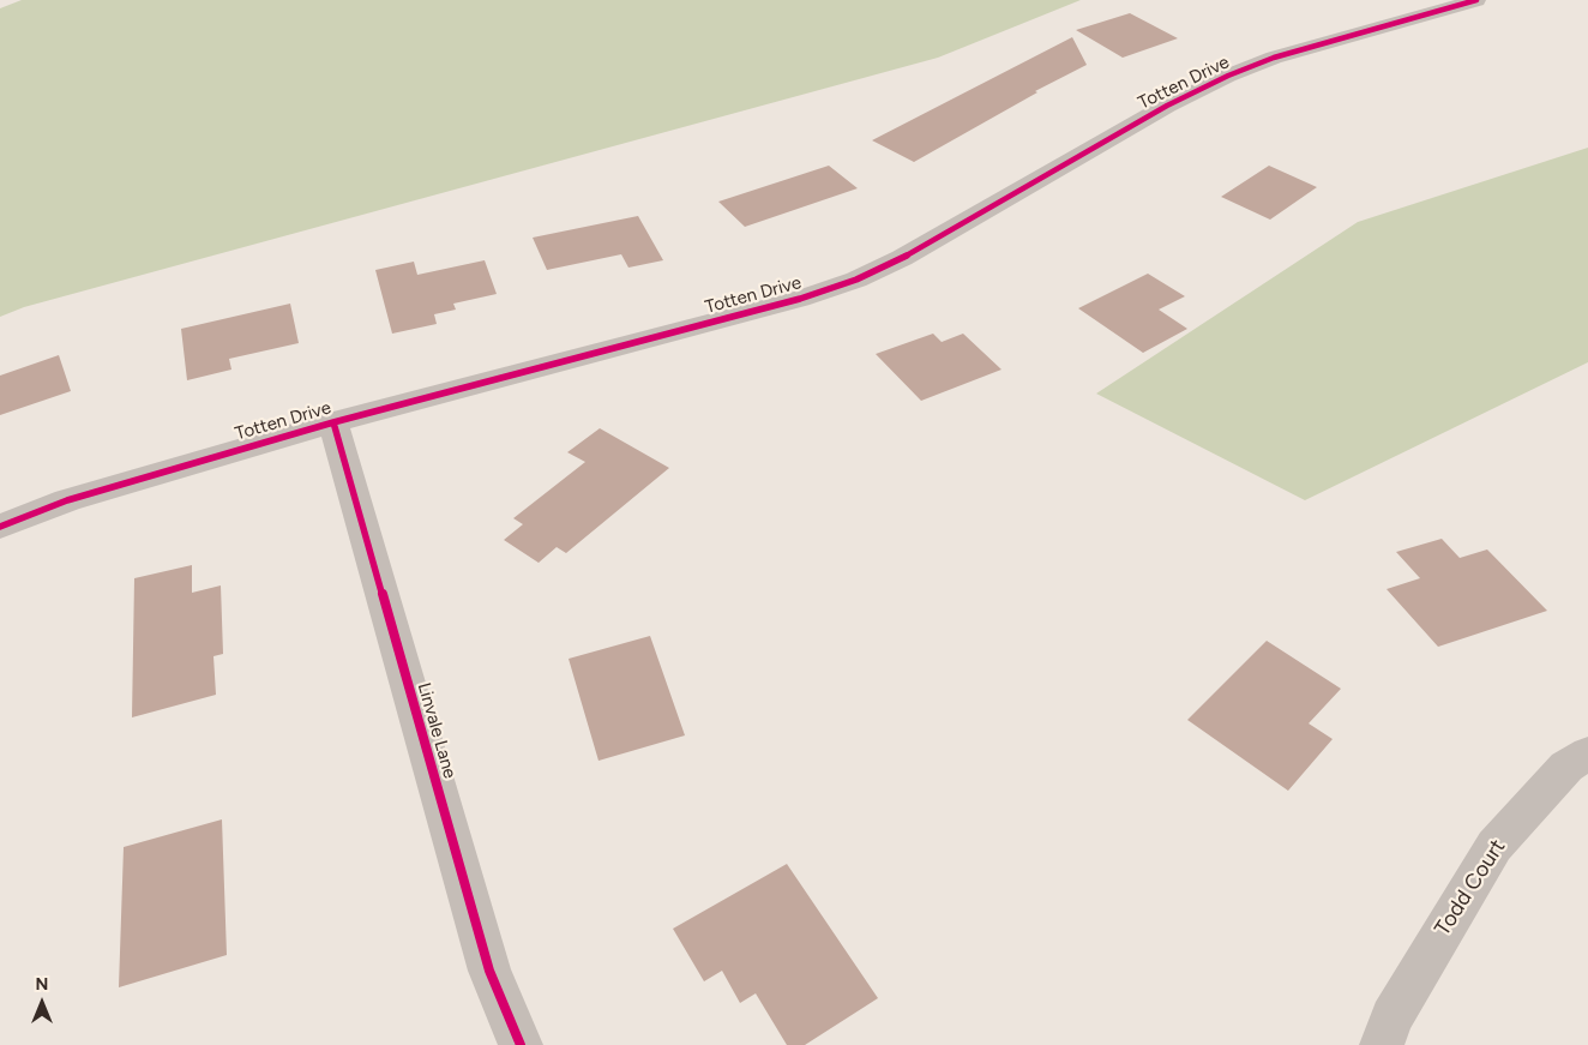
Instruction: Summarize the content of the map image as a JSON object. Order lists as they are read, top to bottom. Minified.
{"streets":{"street":["Totten Drive","Linvale Lane","Todd Court"]},"crossings":[["Totten Drive","Linvale Lane"]],"north":"top"}
